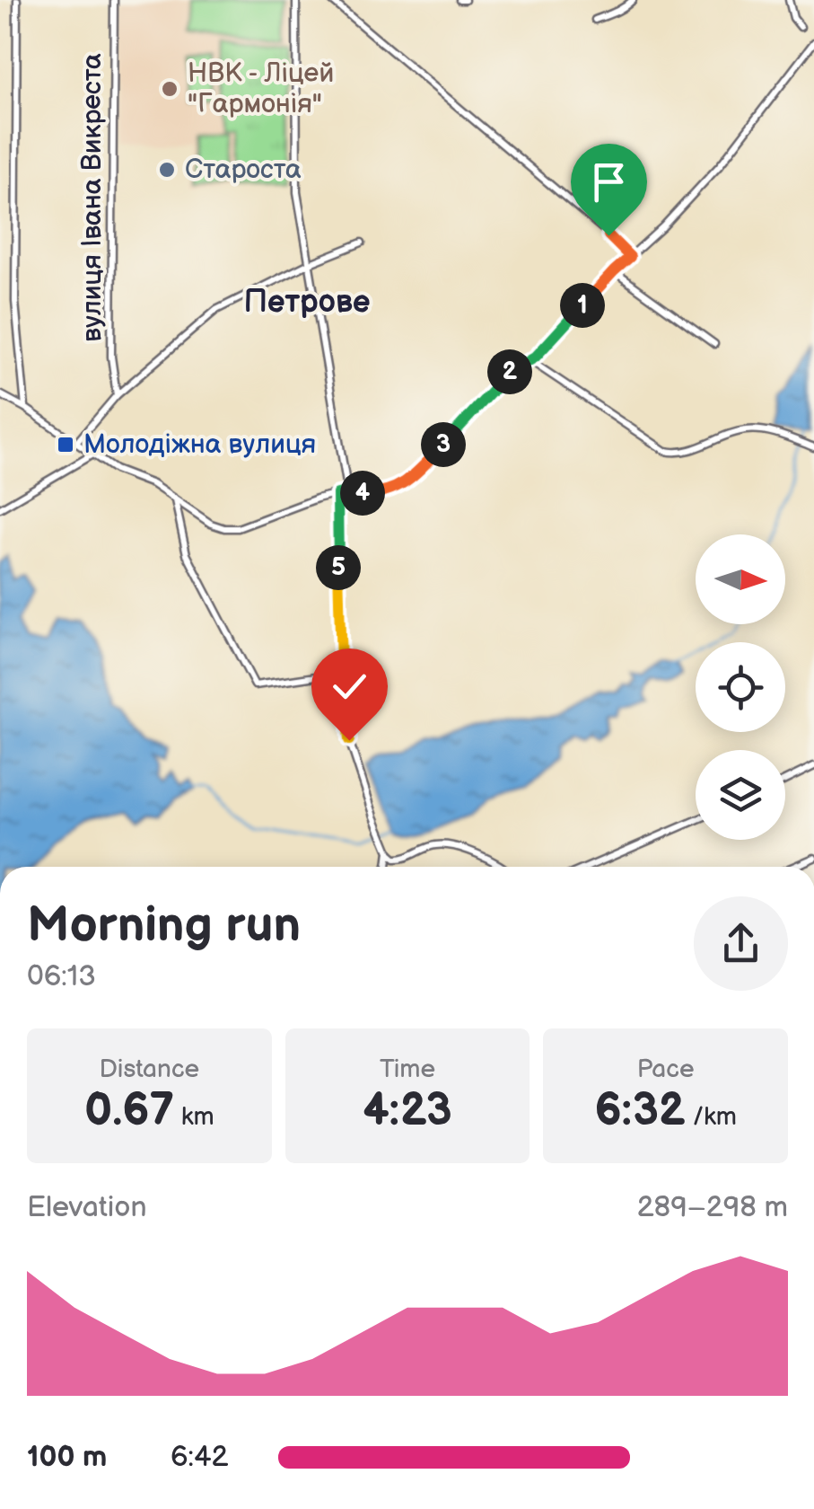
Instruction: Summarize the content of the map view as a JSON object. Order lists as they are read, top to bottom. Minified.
{"streets":{"street":["вулиця Івана Викреста"]},"districts":["Петрове"],"places":{"other":["НВК - Ліцей \"Гармонія\"","Староста"],"transit":["Молодіжна вулиця"]},"north":"right","page":{"pins":["1","2","3","4","5"],"heading":["Morning run","06:13"],"stats":[["Distance","0.67 km"],["Time","4:23"],["Pace","6:32 /km"]],"chart":["Elevation","289–298 m"],"list":[{"name":"100 m","note":"6:42"}]}}
